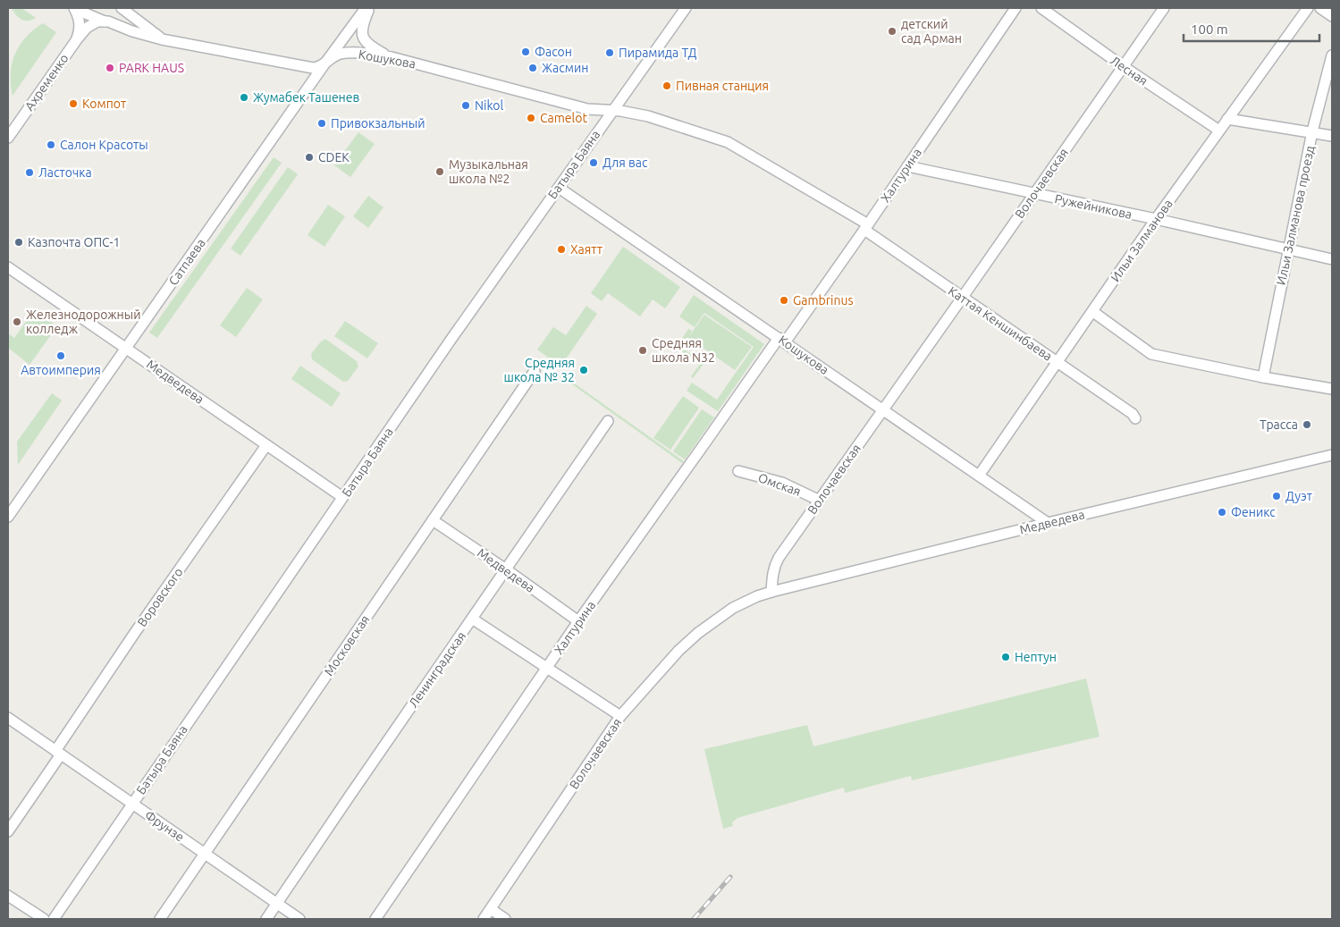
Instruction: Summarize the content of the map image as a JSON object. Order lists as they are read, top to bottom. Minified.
{"streets":{"street":["Кошукова","Лесная","Ахременко","Батыра Баяна","Халтурина","Волочаевская","Ружейникова","Ильи Залманова проезд","Ильи Залманова","Сатпаева","Каттая Кеншинбаева","Медведева","Омская","Воровского","Московская","Ленинградская","Фрунзе"]},"crossings":[["Кошукова","Батыра Баяна"],["Кошукова","Халтурина"],["Кошукова","Волочаевская"],["Кошукова","Ильи Залманова"],["Кошукова","Сатпаева"],["Кошукова","Каттая Кеншинбаева"],["Кошукова","Медведева"],["Лесная","Волочаевская"],["Лесная","Ильи Залманова"],["Батыра Баяна","Каттая Кеншинбаева"],["Батыра Баяна","Медведева"],["Батыра Баяна","Фрунзе"],["Халтурина","Ружейникова"],["Халтурина","Каттая Кеншинбаева"],["Халтурина","Медведева"],["Волочаевская","Ружейникова"],["Волочаевская","Каттая Кеншинбаева"],["Волочаевская","Медведева"],["Волочаевская","Омская"],["Ружейникова","Ильи Залманова проезд"],["Ружейникова","Ильи Залманова"],["Ильи Залманова","Каттая Кеншинбаева"],["Сатпаева","Медведева"],["Медведева","Воровского"],["Медведева","Московская"],["Медведева","Ленинградская"],["Воровского","Фрунзе"],["Московская","Фрунзе"],["Ленинградская","Фрунзе"]],"places":["детский сад Арман","Фасон","Пирамида ТД","PARK HAUS","Жасмин","Пивная станция","Жумабек Ташенев","Компот","Nikol","Camelot","Привокзальный","Салон Красоты","CDEK","Для вас","Музыкальная школа №2","Ласточка","Казпочта ОПС-1","Хаятт","Gambrinus","Железнодорожный колледж","Средняя школа N32","Автоимперия","Средняя школа № 32","Трасса","Дуэт","Феникс","Нептун"],"scale_bar":"100 m"}
